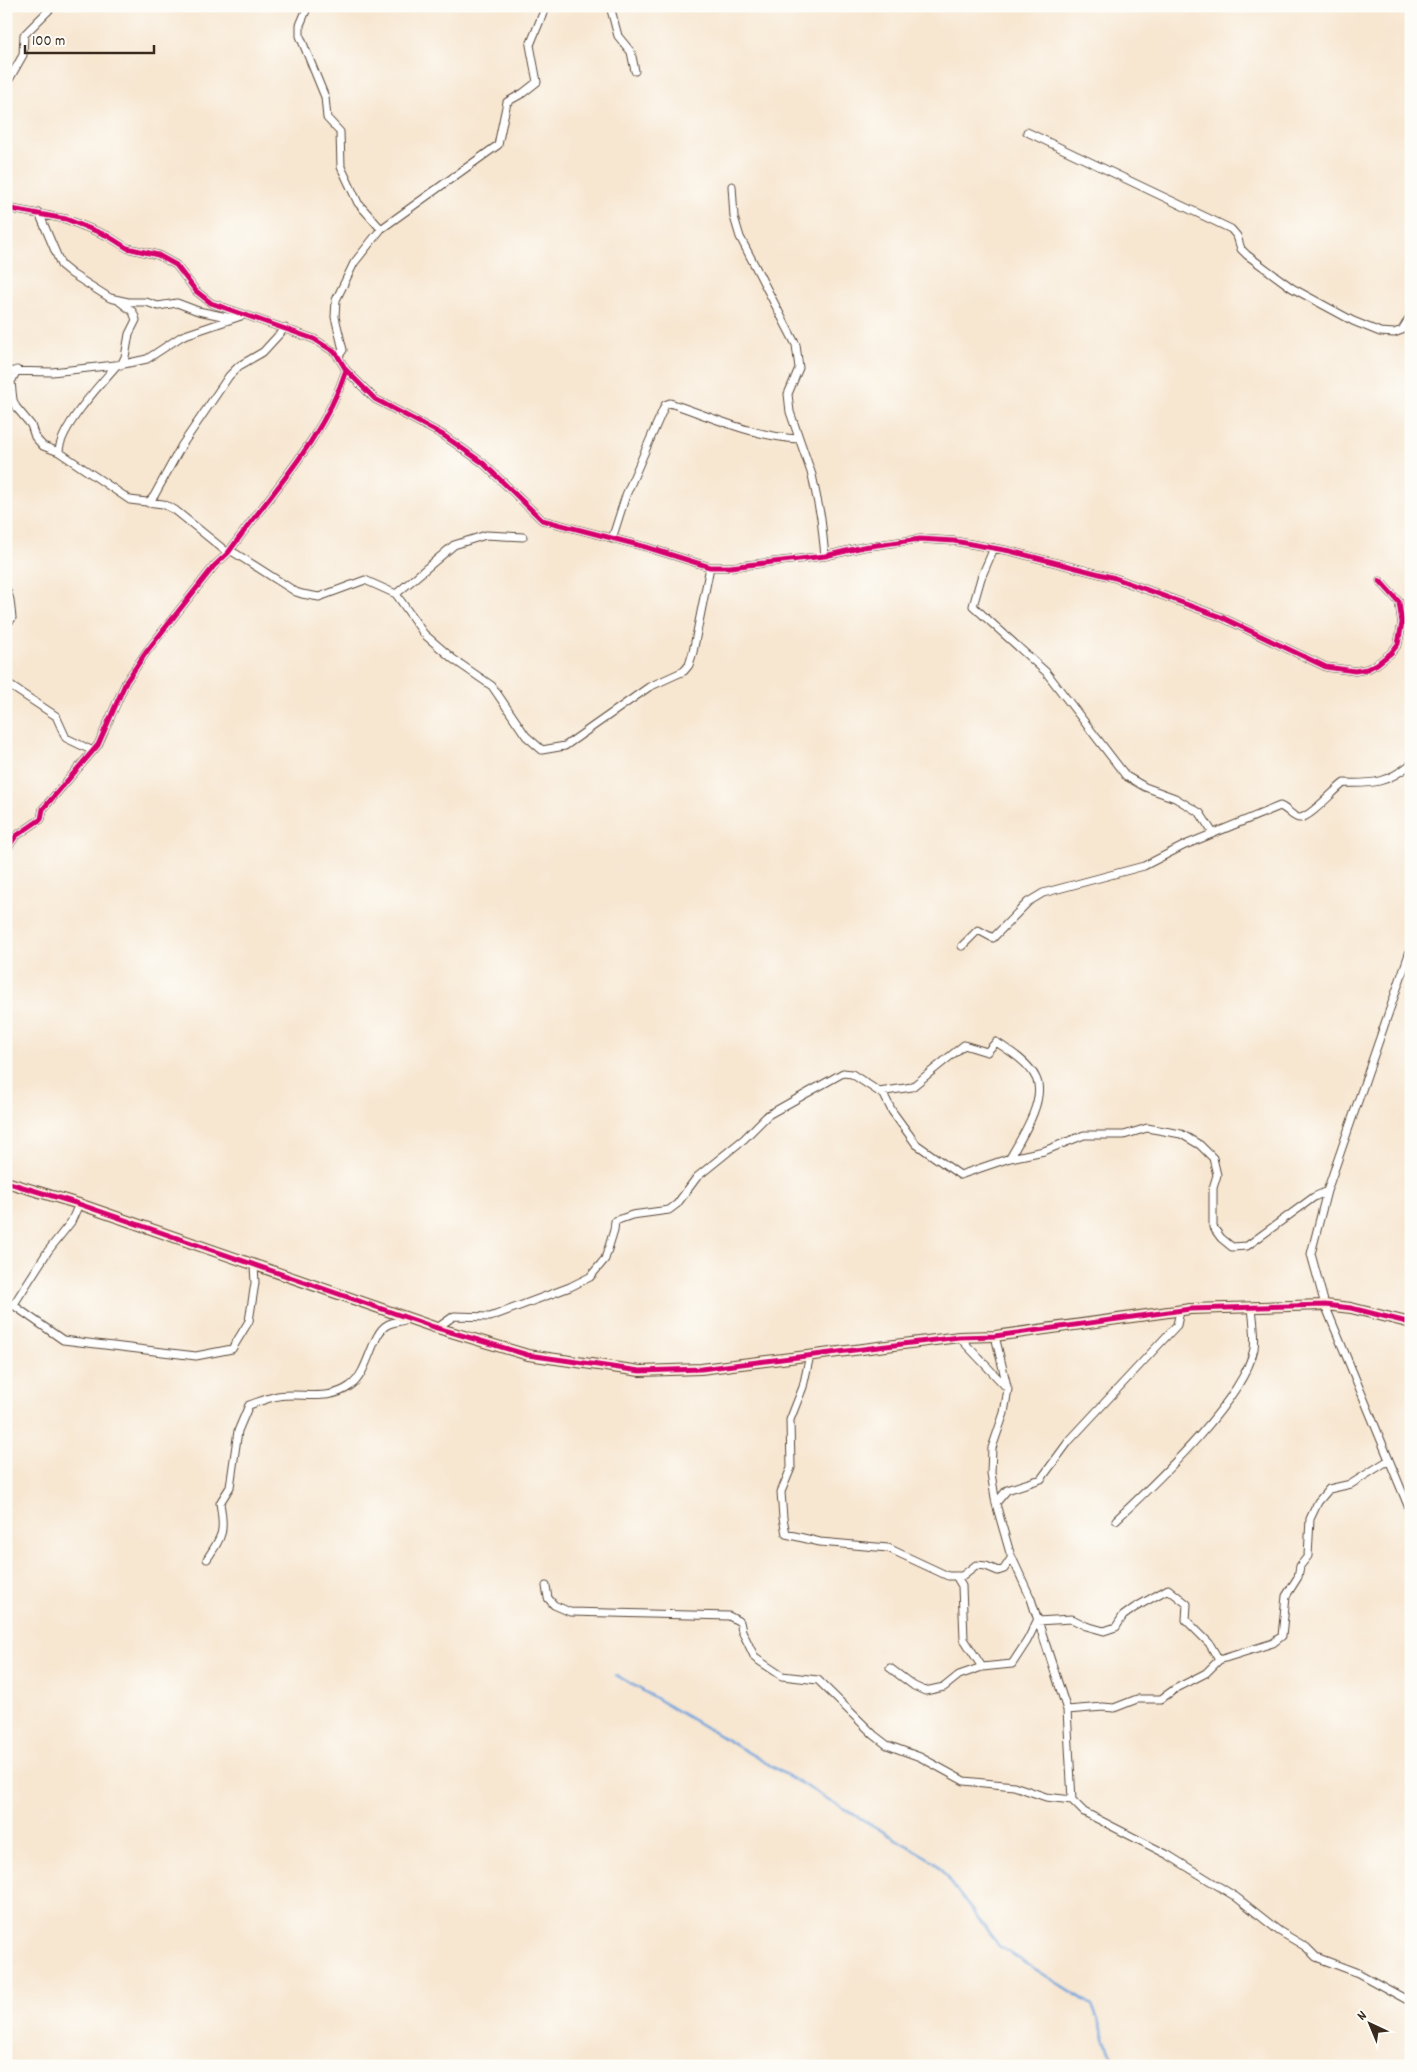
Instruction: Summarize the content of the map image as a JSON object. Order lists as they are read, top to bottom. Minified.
{"scale_bar":"100 m","north":"top left"}
